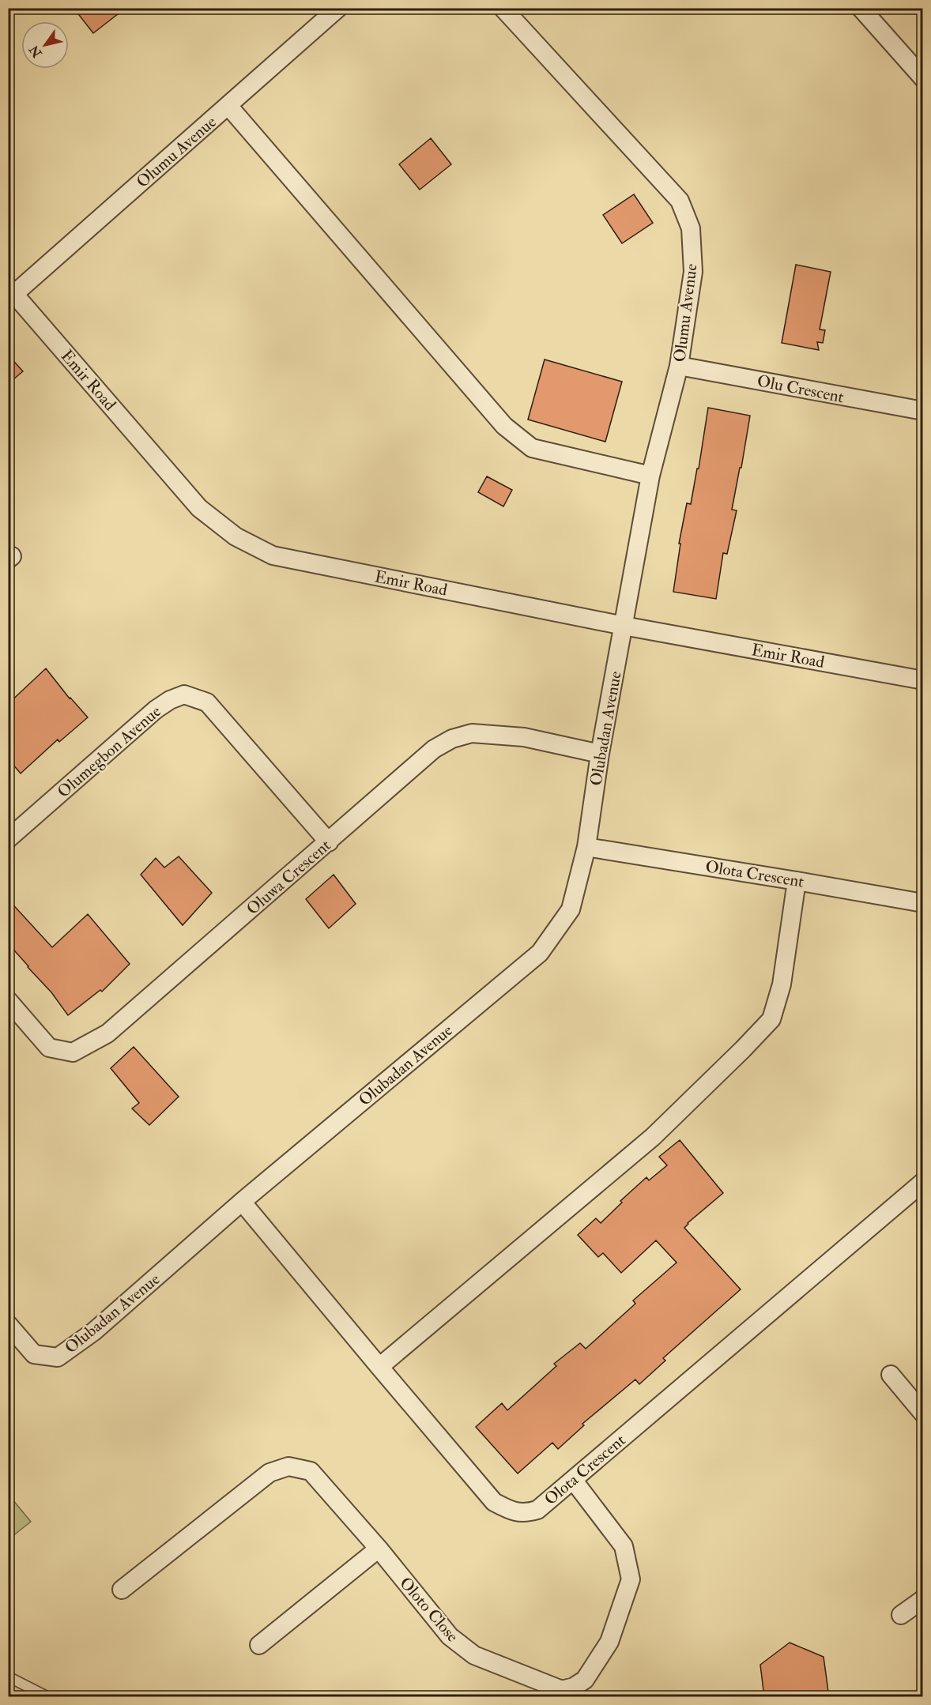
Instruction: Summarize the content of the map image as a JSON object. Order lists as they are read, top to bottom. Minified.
{"streets":{"street":["Olumu Avenue","Emir Road","Olu Crescent","Olubadan Avenue","Olumegbon Avenue","Olota Crescent","Oluwa Crescent","Oloto Close"]},"crossings":[["Olumu Avenue","Emir Road"],["Olumu Avenue","Olu Crescent"],["Olumu Avenue","Olubadan Avenue"],["Emir Road","Olubadan Avenue"],["Olubadan Avenue","Olota Crescent"],["Olubadan Avenue","Oluwa Crescent"],["Olumegbon Avenue","Oluwa Crescent"],["Olota Crescent","Oloto Close"]],"north":"bottom left"}
